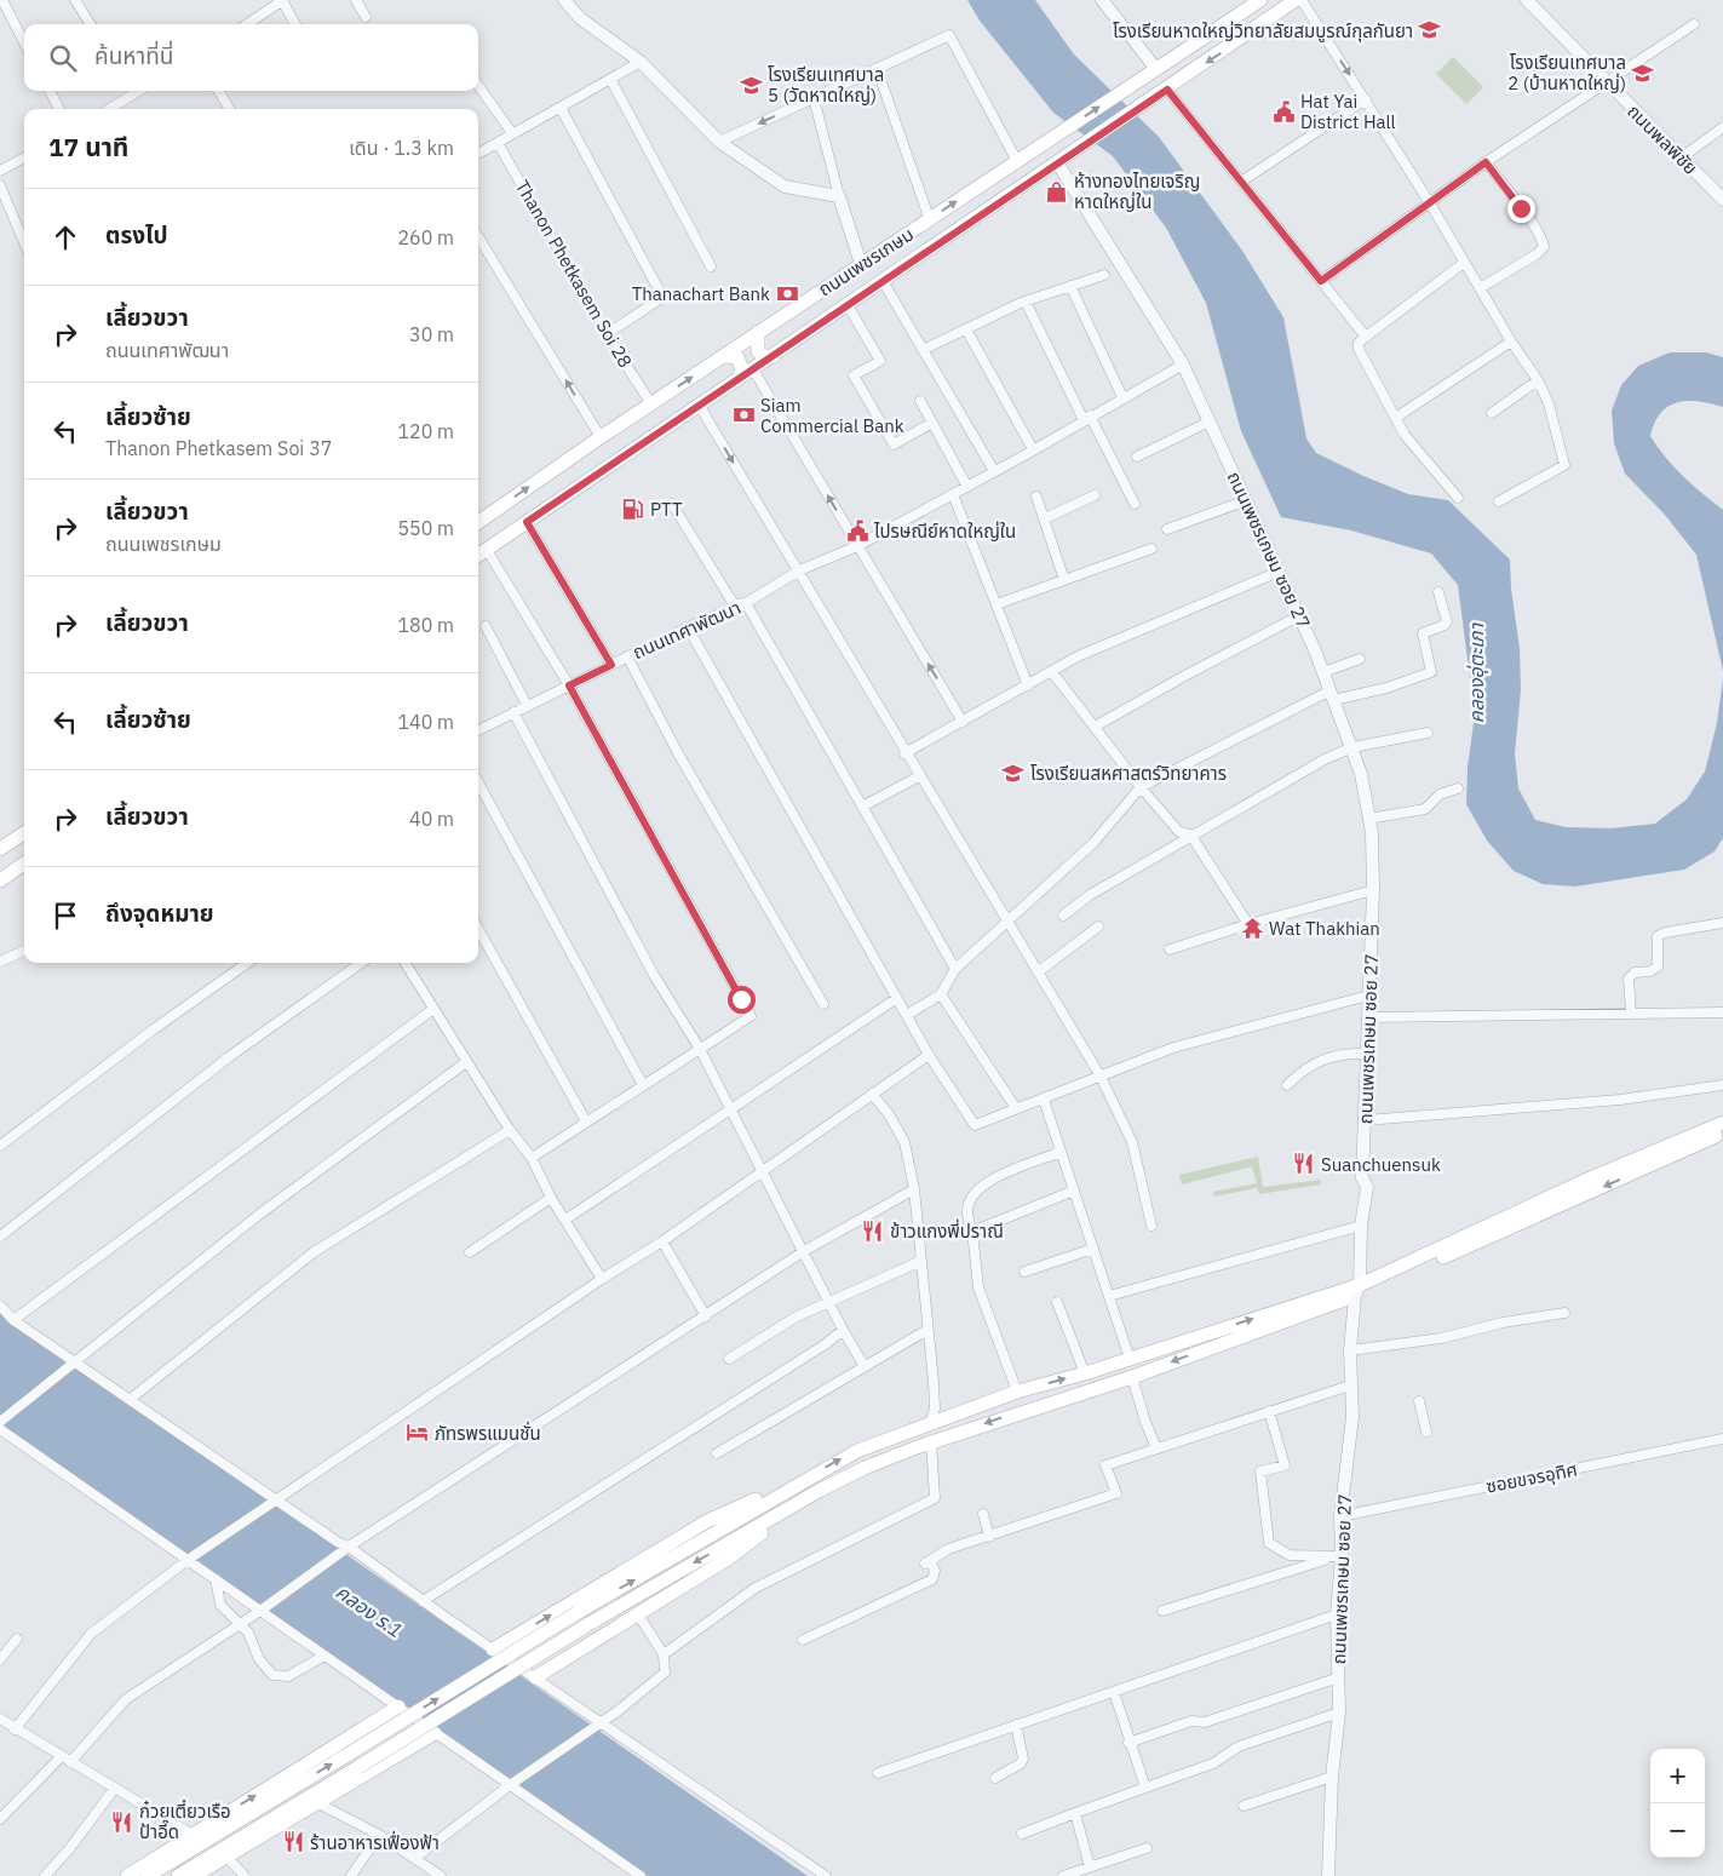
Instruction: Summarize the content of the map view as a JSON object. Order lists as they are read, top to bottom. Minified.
{"streets":{"main road":["ถนนเพชรเกษม"],"street":["ถนนพลพิชัย","Thanon Phetkasem Soi 28","ถนนเพชรเกษม ซอย 27","ถนนเทศาพัฒนา","ซอยขจรอุทิศ"]},"crossings":[["ถนนเพชรเกษม","Thanon Phetkasem Soi 28"],["ถนนเพชรเกษม","ถนนเพชรเกษม ซอย 27"],["ถนนเพชรเกษม ซอย 27","ถนนเทศาพัฒนา"],["ถนนเพชรเกษม ซอย 27","ซอยขจรอุทิศ"]],"water":["คลองอุ่ตะเภา","คลอง ร.1"],"places":{"school or university":["โรงเรียนหาดใหญ่วิทยาลัยสมบูรณ์กุลกันยา","โรงเรียนเทศบาล 2 (บ้านหาดใหญ่)","โรงเรียนเทศบาล 5 (วัดหาดใหญ่)","โรงเรียนสหศาสตร์วิทยาคาร"],"public building":["Hat Yai District Hall","ไปรษณีย์หาดใหญ่ใน"],"shop":["ห้างทองไทยเจริญ หาดใหญ่ใน"],"bank":["Thanachart Bank","Siam Commercial Bank"],"fuel station":["PTT"],"temple":["Wat Thakhian"],"restaurant":["Suanchuensuk","ข้าวแกงพี่ปราณี","ก๋วยเตี๋ยวเรือ ป้าอี๊ด","ร้านอาหารเฟื่องฟ้า"],"hotel":["ภัทรพรแมนชั่น"]},"page":{"search":"ค้นหาที่นี่","heading":["17 นาที","เดิน · 1.3 km"],"list":[["ตรงไป","260 m"],["เลี้ยวขวา","ถนนเทศาพัฒนา","30 m"],["เลี้ยวซ้าย","Thanon Phetkasem Soi 37","120 m"],["เลี้ยวขวา","ถนนเพชรเกษม","550 m"],["เลี้ยวขวา","180 m"],["เลี้ยวซ้าย","140 m"],["เลี้ยวขวา","40 m"],"ถึงจุดหมาย"],"map_buttons":["+","−"]}}
